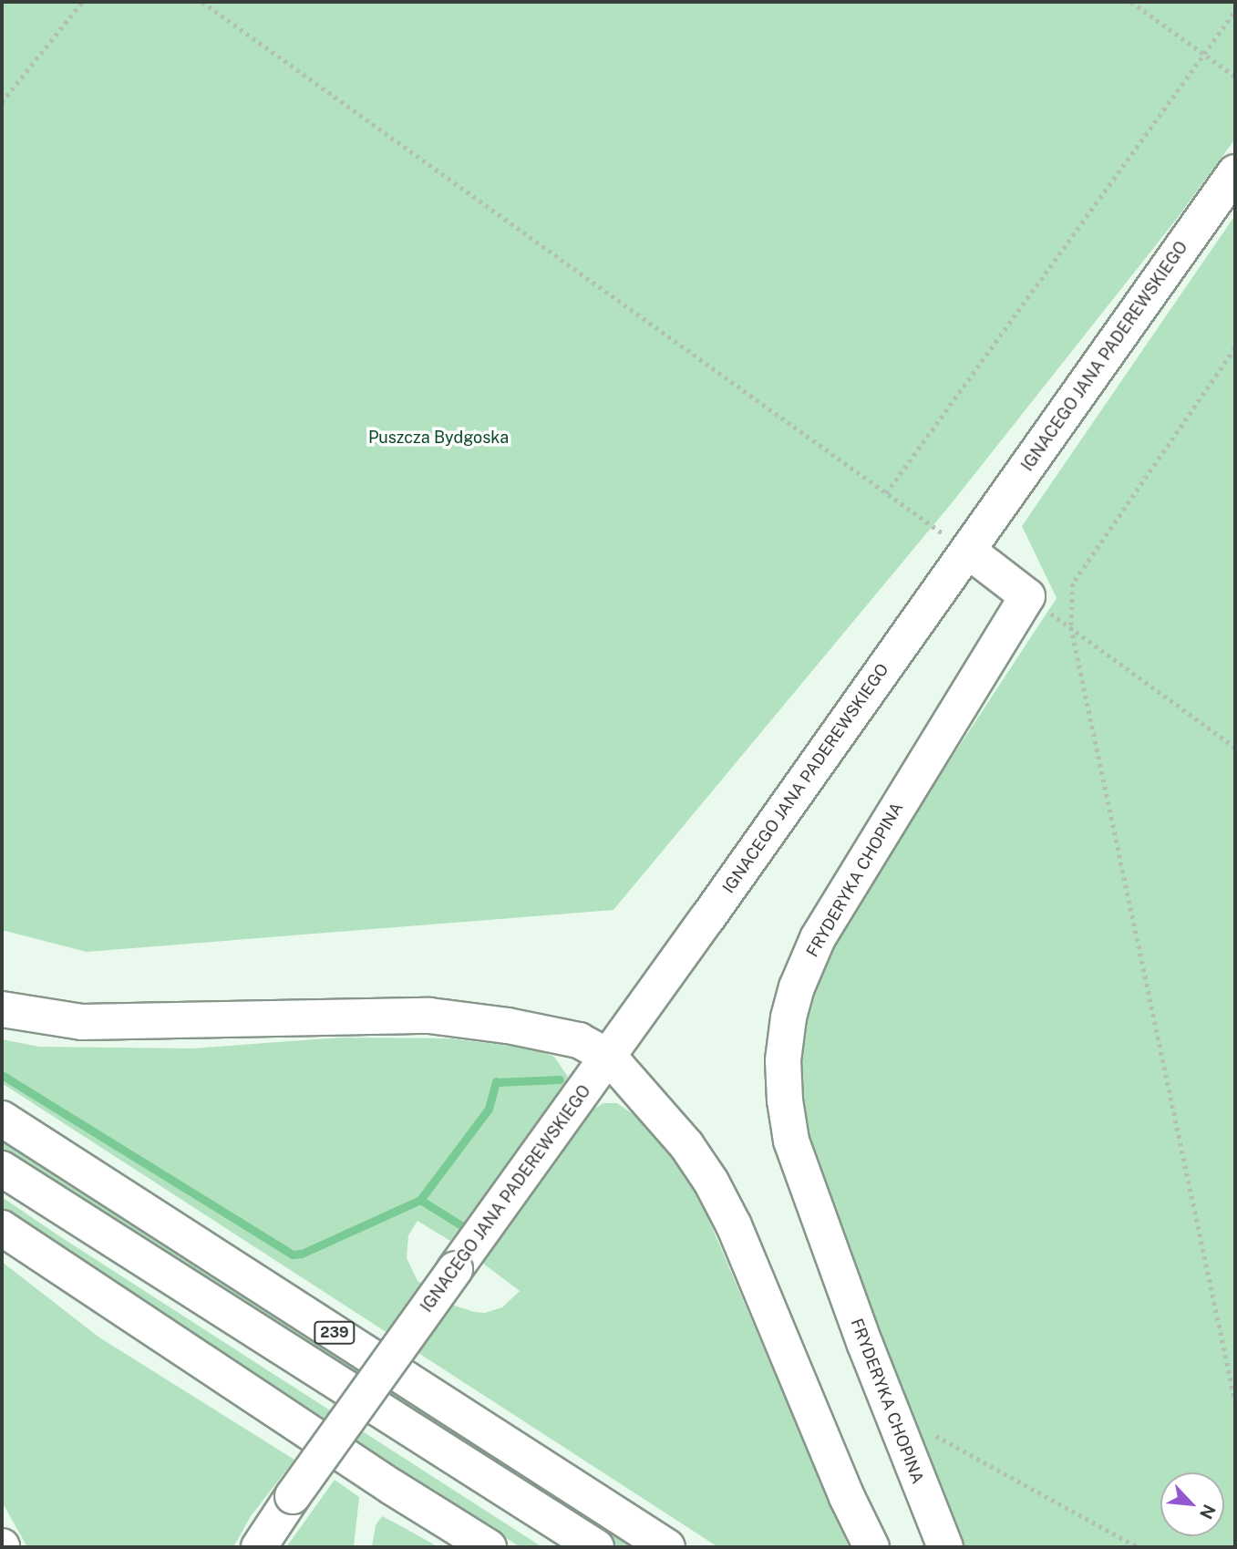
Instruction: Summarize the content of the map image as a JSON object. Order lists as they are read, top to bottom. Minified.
{"streets":{"main road":["IGNACEGO JANA PADEREWSKIEGO","FRYDERYKA CHOPINA","239"]},"parks":["Puszcza Bydgoska"],"north":"bottom right"}
